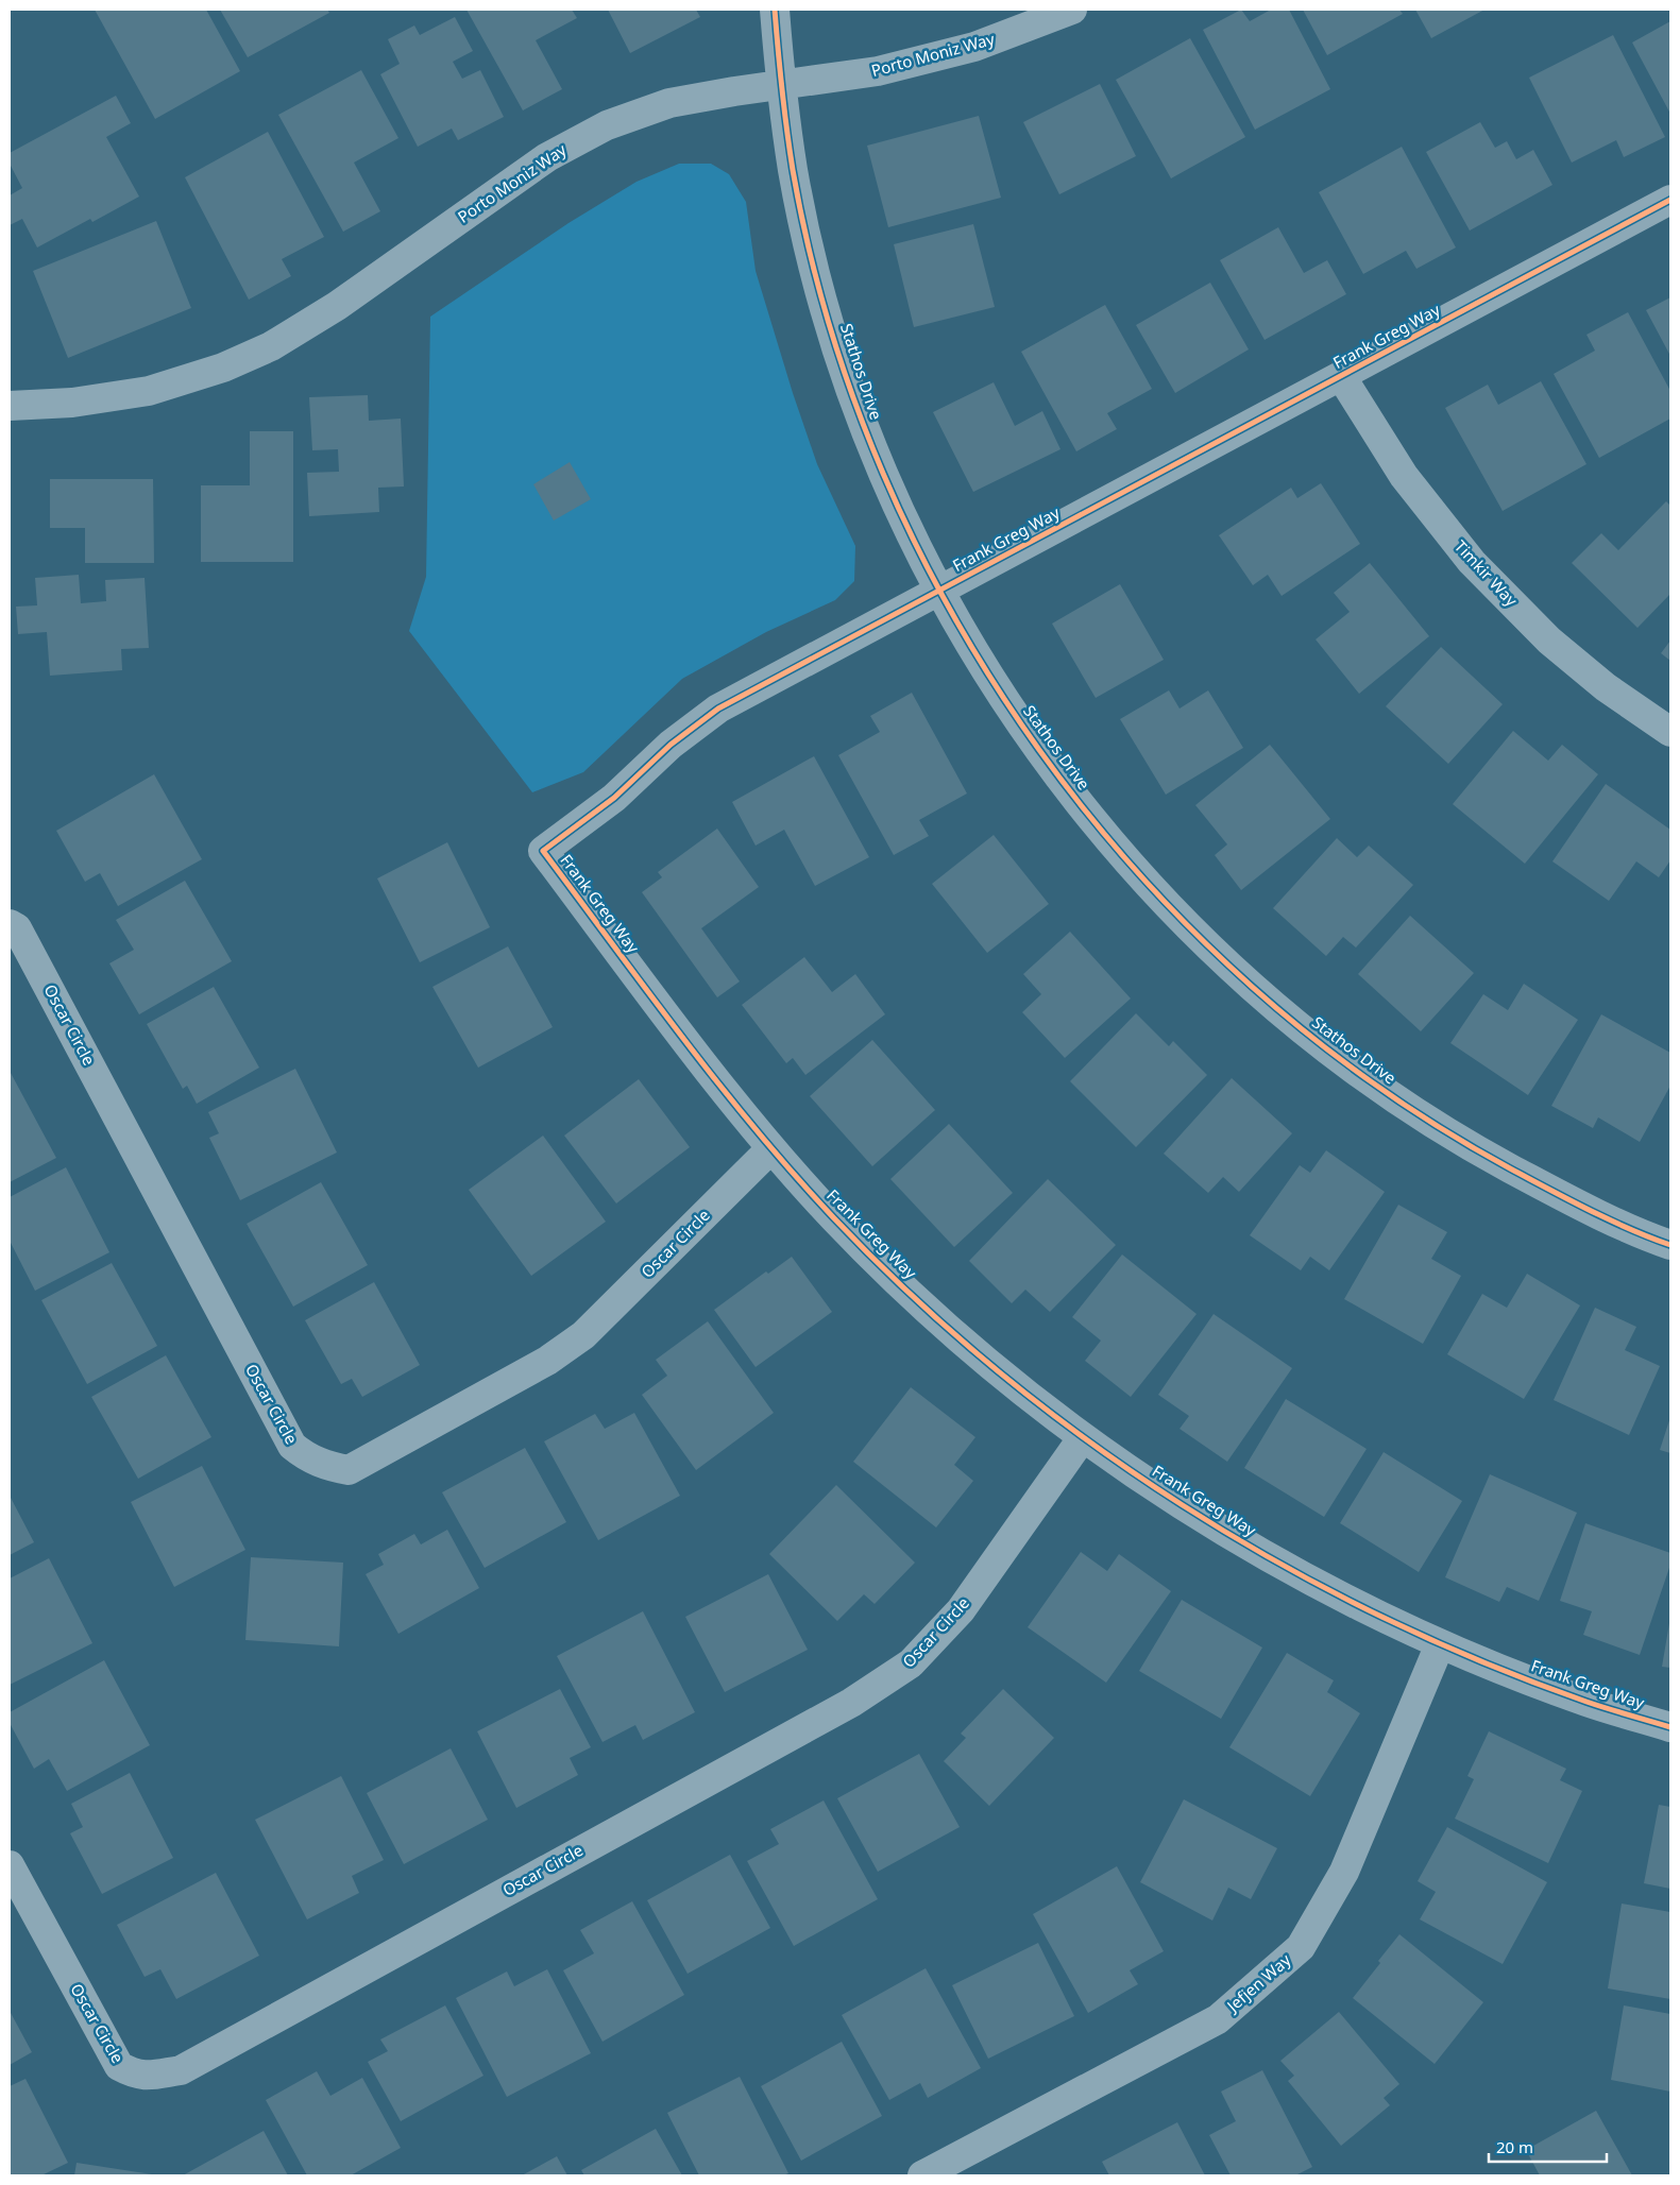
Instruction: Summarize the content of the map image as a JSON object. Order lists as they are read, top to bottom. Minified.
{"streets":{"street":["Porto Moniz Way","Frank Greg Way","Stathos Drive","Timkir Way","Oscar Circle","Jefjen Way"]},"crossings":[["Porto Moniz Way","Stathos Drive"],["Frank Greg Way","Stathos Drive"],["Frank Greg Way","Timkir Way"],["Frank Greg Way","Oscar Circle"],["Frank Greg Way","Jefjen Way"]],"scale_bar":"20 m"}
